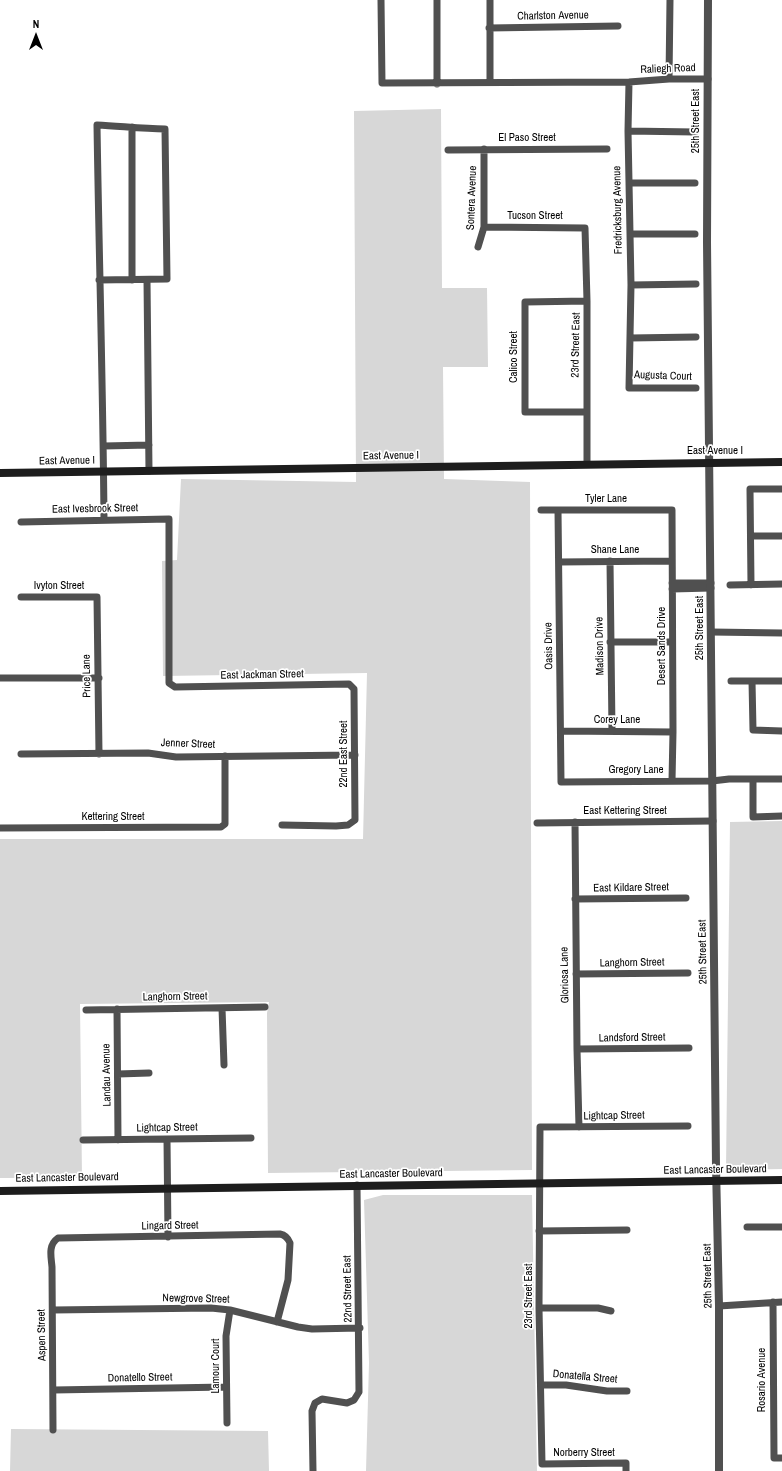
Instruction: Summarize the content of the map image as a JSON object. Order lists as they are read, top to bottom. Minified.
{"streets":{"main road":["East Avenue I","East Lancaster Boulevard"],"street":["Charlston Avenue","Raliegh Road","25th Street East","El Paso Street","Sontera Avenue","Fredricksburg Avenue","Tucson Street","23rd Street East","Calico Street","Augusta Court","Tyler Lane","East Ivesbrook Street","Shane Lane","Ivyton Street","Oasis Drive","Madison Drive","Desert Sands Drive","East Jackman Street","Price Lane","Corey Lane","Jenner Street","22nd East Street","Gregory Lane","East Kettering Street","Kettering Street","East Kildare Street","Langhorn Street","Gloriosa Lane","Landsford Street","Landau Avenue","Lightcap Street","Lingard Street","22nd Street East","Newgrove Street","Aspen Street","Lamour Court","Donatella Street","Donatello Street","Rosario Avenue","Norberry Street"]},"crossings":[["Raliegh Road","25th Street East"],["Raliegh Road","Fredricksburg Avenue"],["25th Street East","East Avenue I"],["25th Street East","Gregory Lane"],["25th Street East","East Kettering Street"],["25th Street East","East Lancaster Boulevard"],["El Paso Street","Sontera Avenue"],["Sontera Avenue","Tucson Street"],["Fredricksburg Avenue","Augusta Court"],["Tucson Street","23rd Street East"],["23rd Street East","Calico Street"],["23rd Street East","East Avenue I"],["23rd Street East","Lightcap Street"],["23rd Street East","East Lancaster Boulevard"],["23rd Street East","Donatella Street"],["23rd Street East","Norberry Street"],["Tyler Lane","Oasis Drive"],["Tyler Lane","Desert Sands Drive"],["East Ivesbrook Street","East Jackman Street"],["Shane Lane","Oasis Drive"],["Shane Lane","Madison Drive"],["Shane Lane","Desert Sands Drive"],["Ivyton Street","Price Lane"],["Oasis Drive","Corey Lane"],["Oasis Drive","Gregory Lane"],["Madison Drive","Corey Lane"],["Desert Sands Drive","Corey Lane"],["Desert Sands Drive","Gregory Lane"],["East Jackman Street","22nd East Street"],["Price Lane","Jenner Street"],["Jenner Street","22nd East Street"],["Jenner Street","Kettering Street"],["East Kettering Street","Gloriosa Lane"],["East Kildare Street","Gloriosa Lane"],["Langhorn Street","Gloriosa Lane"],["Langhorn Street","Landau Avenue"],["Gloriosa Lane","Landsford Street"],["Gloriosa Lane","Lightcap Street"],["Landau Avenue","Lightcap Street"],["East Lancaster Boulevard","22nd Street East"],["Lingard Street","Newgrove Street"],["Lingard Street","Aspen Street"],["22nd Street East","Newgrove Street"],["Newgrove Street","Aspen Street"],["Newgrove Street","Lamour Court"],["Aspen Street","Donatello Street"],["Lamour Court","Donatello Street"]],"north":"top"}
